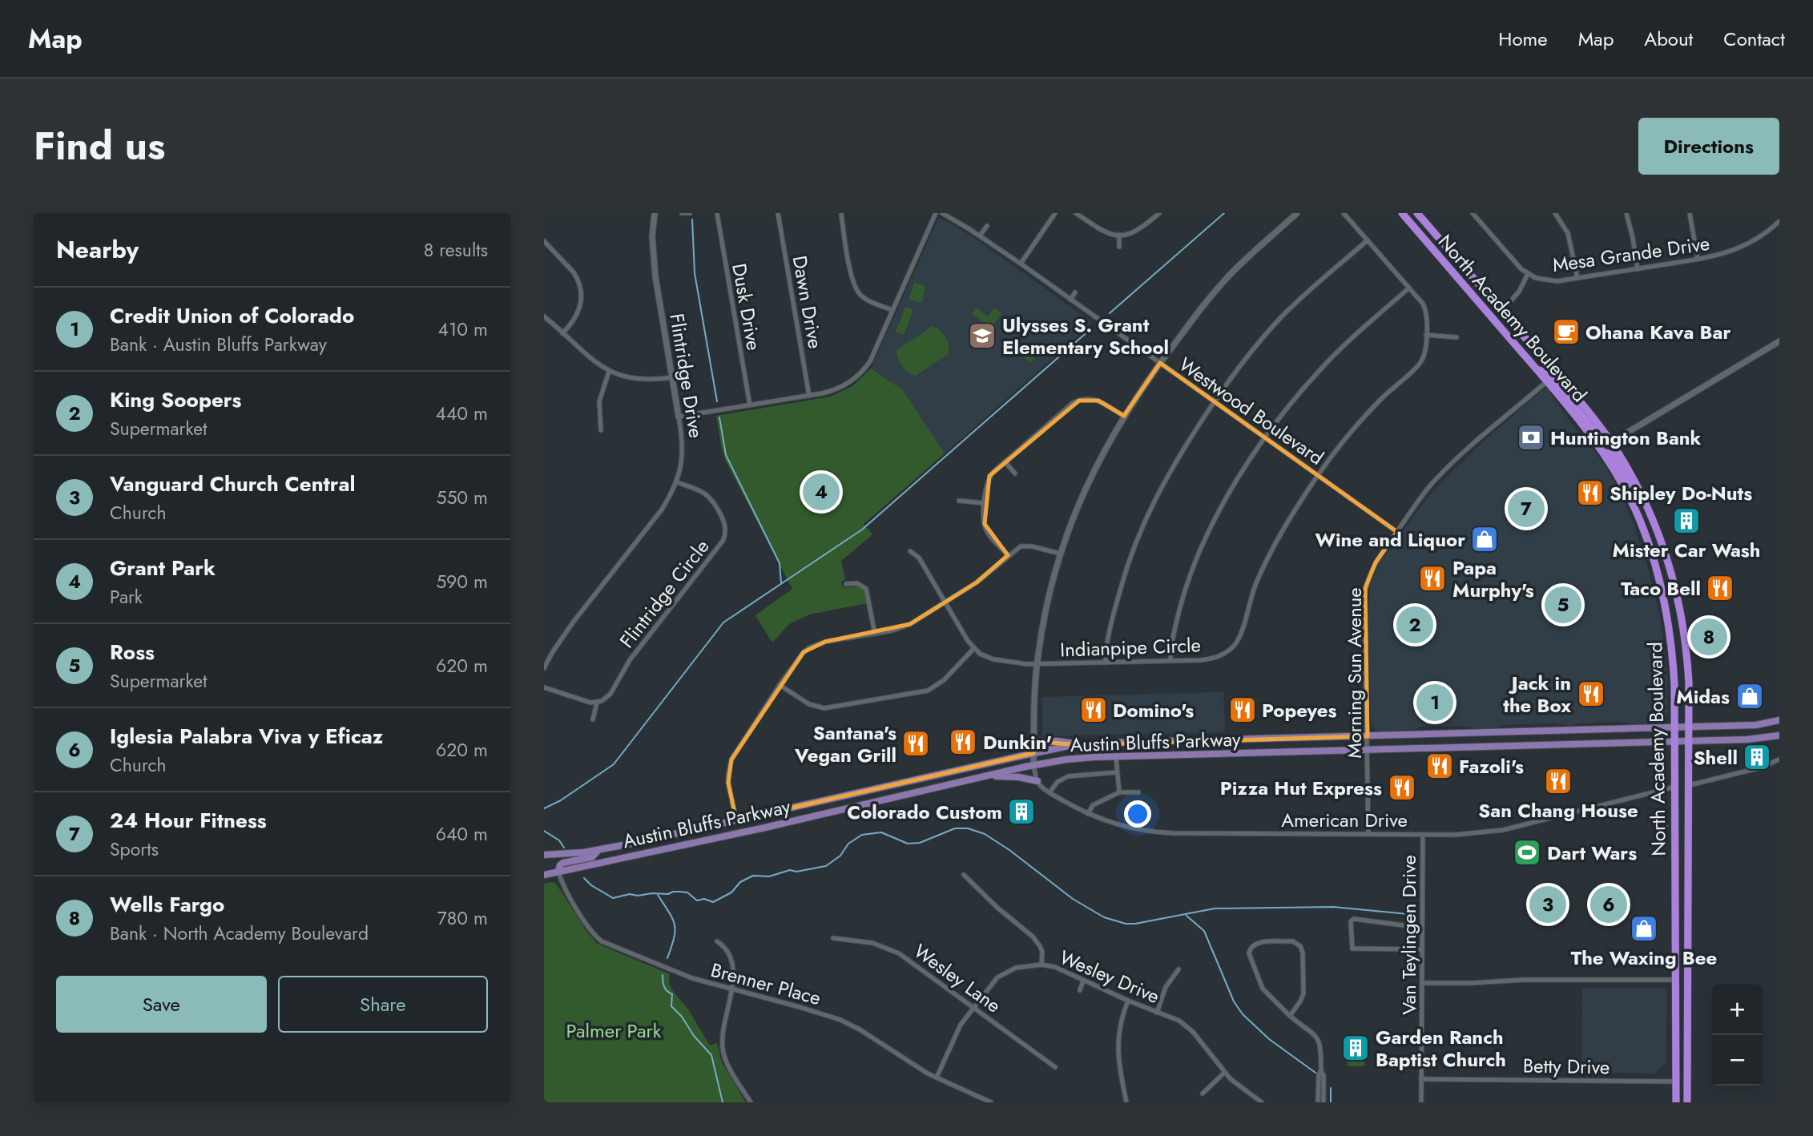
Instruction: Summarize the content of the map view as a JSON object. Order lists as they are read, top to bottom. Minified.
{"streets":{"highway":["North Academy Boulevard"],"main road":["Austin Bluffs Parkway"],"street":["Mesa Grande Drive","Dawn Drive","Dusk Drive","Flintridge Drive","Westwood Boulevard","Flintridge Circle","Indianpipe Circle","Morning Sun Avenue","American Drive","Van Teylingen Drive","Wesley Drive","Wesley Lane","Brenner Place","Betty Drive"]},"crossings":[["North Academy Boulevard","Morning Sun Avenue"],["North Academy Boulevard","Austin Bluffs Parkway"],["North Academy Boulevard","American Drive"],["North Academy Boulevard","Betty Drive"],["Flintridge Drive","Flintridge Circle"],["Westwood Boulevard","Indianpipe Circle"],["Westwood Boulevard","Morning Sun Avenue"],["Morning Sun Avenue","Austin Bluffs Parkway"],["Morning Sun Avenue","American Drive"],["Austin Bluffs Parkway","Brenner Place"],["American Drive","Van Teylingen Drive"],["Van Teylingen Drive","Betty Drive"],["Wesley Drive","Wesley Lane"],["Wesley Drive","Brenner Place"]],"parks":["Palmer Park"],"places":{"cafe":["Ohana Kava Bar"],"school or university":["Ulysses S. Grant Elementary School"],"bank":["Huntington Bank"],"restaurant":["Shipley Do-Nuts","Papa Murphy's","Taco Bell","Jack in the Box","Domino's","Popeyes","Dunkin'","Santana's Vegan Grill","Fazoli's","San Chang House","Pizza Hut Express"],"building":["Mister Car Wash","Shell","Colorado Custom","Garden Ranch Baptist Church"],"shop":["Wine and Liquor","Midas","The Waxing Bee"],"sports":["Dart Wars"]},"page":{"header":"Map","nav":["Home","Map","About","Contact"],"title":"Find us","buttons":["Directions",["Save","Share"]],"heading":["Nearby","8 results"],"list":[{"mark":"1","name":"Credit Union of Colorado","note":"Bank · Austin Bluffs Parkway","value":"410 m"},{"mark":"2","name":"King Soopers","note":"Supermarket","value":"440 m"},{"mark":"3","name":"Vanguard Church Central","note":"Church","value":"550 m"},{"mark":"4","name":"Grant Park","note":"Park","value":"590 m"},{"mark":"5","name":"Ross","note":"Supermarket","value":"620 m"},{"mark":"6","name":"Iglesia Palabra Viva y Eficaz","note":"Church","value":"620 m"},{"mark":"7","name":"24 Hour Fitness","note":"Sports","value":"640 m"},{"mark":"8","name":"Wells Fargo","note":"Bank · North Academy Boulevard","value":"780 m"}],"pins":["4","7","5","2","8","1","3","6"],"map_buttons":["+","−"]}}
